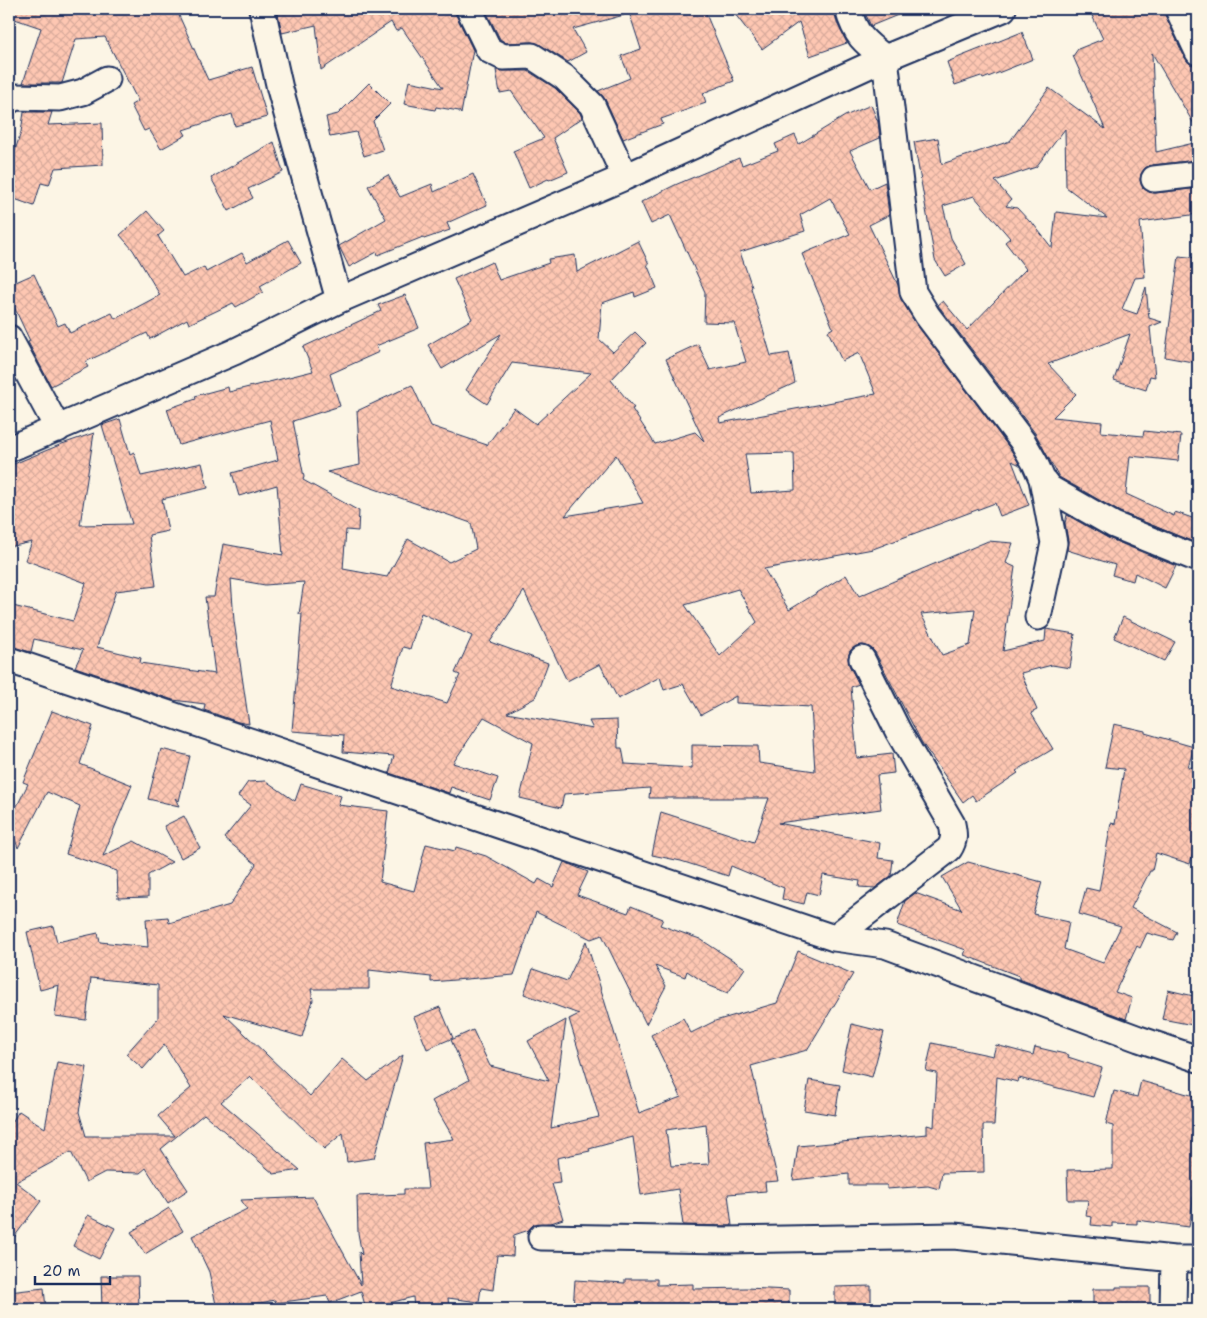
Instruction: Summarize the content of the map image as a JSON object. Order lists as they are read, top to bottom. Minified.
{"scale_bar":"20 m"}
